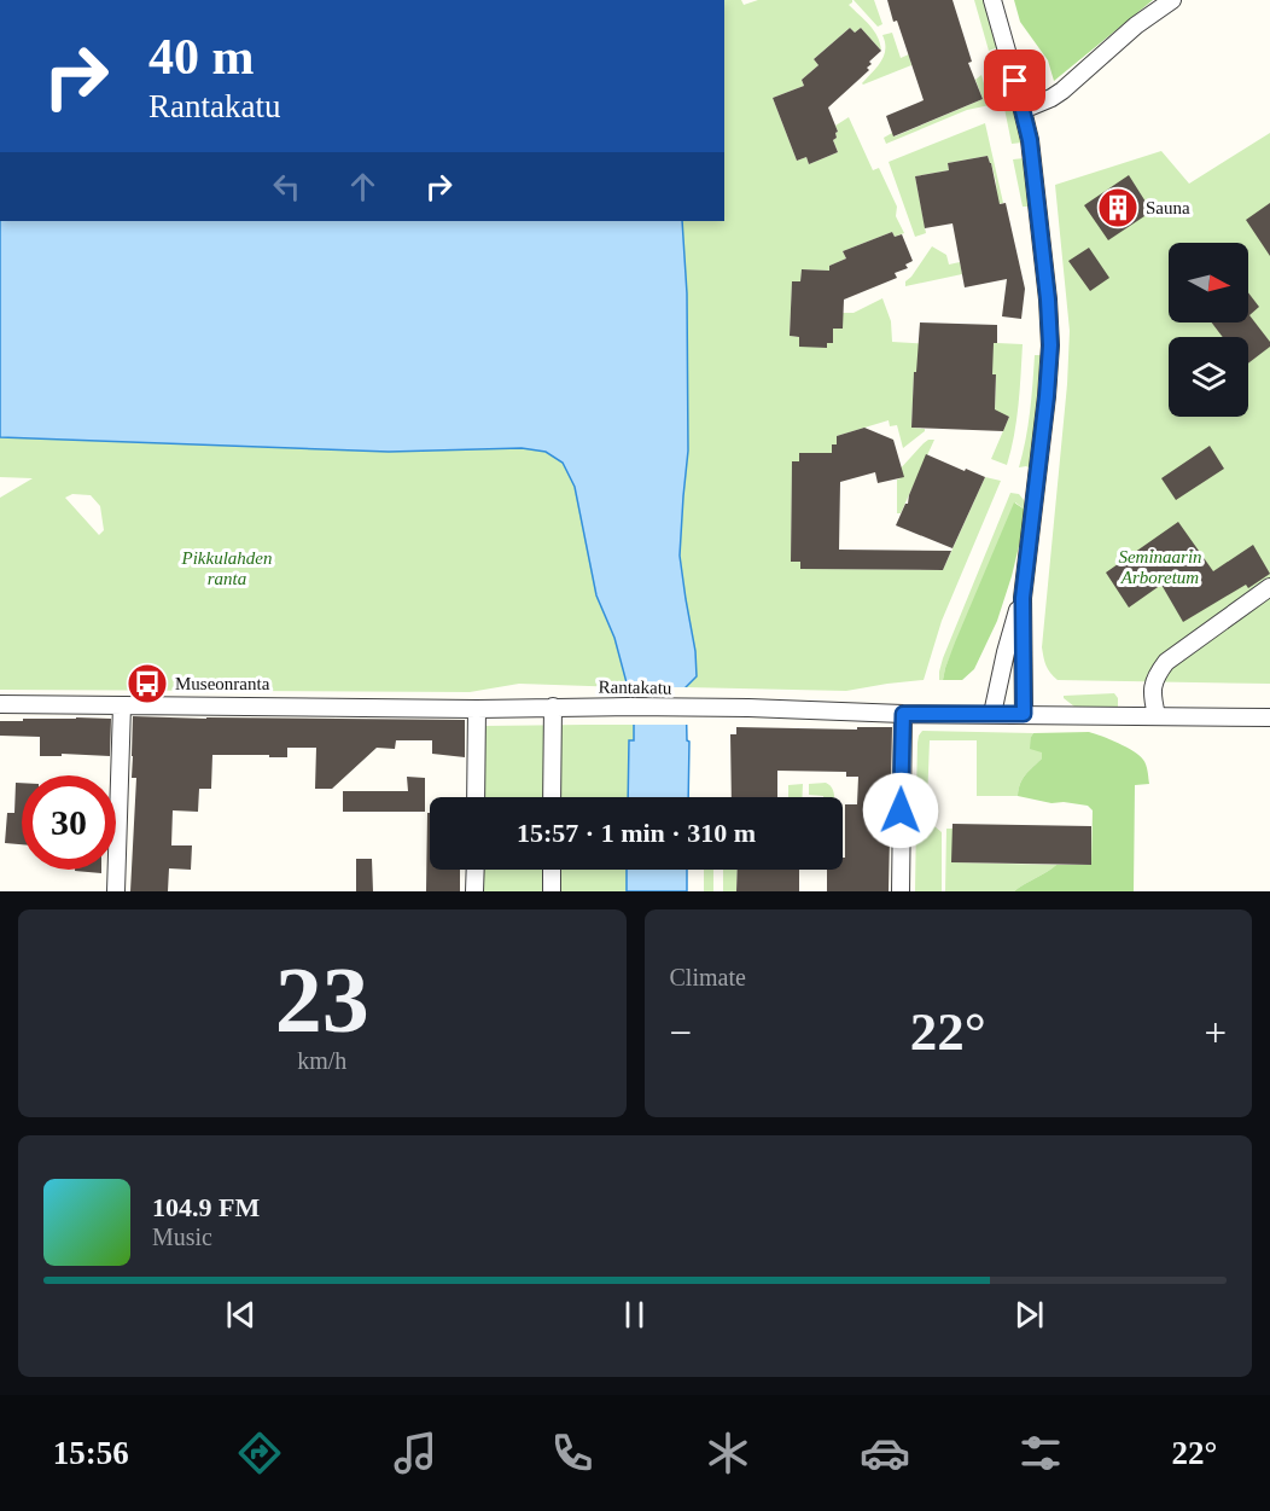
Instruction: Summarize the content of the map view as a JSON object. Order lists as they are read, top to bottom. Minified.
{"streets":{"street":["Rantakatu"]},"parks":["Seminaarin Arboretum","Pikkulahden ranta"],"places":{"building":["Sauna"],"bus stop":["Museonranta"]},"north":"right","page":{"turn":["40 m","Rantakatu"],"limit":"30","trip":"15:57 · 1 min · 310 m","tile":[["23","km/h"],"Climate"],"heat":["−","22°","+"],"song":["104.9 FM","Music"],"tabs":["15:56","22°"]}}
